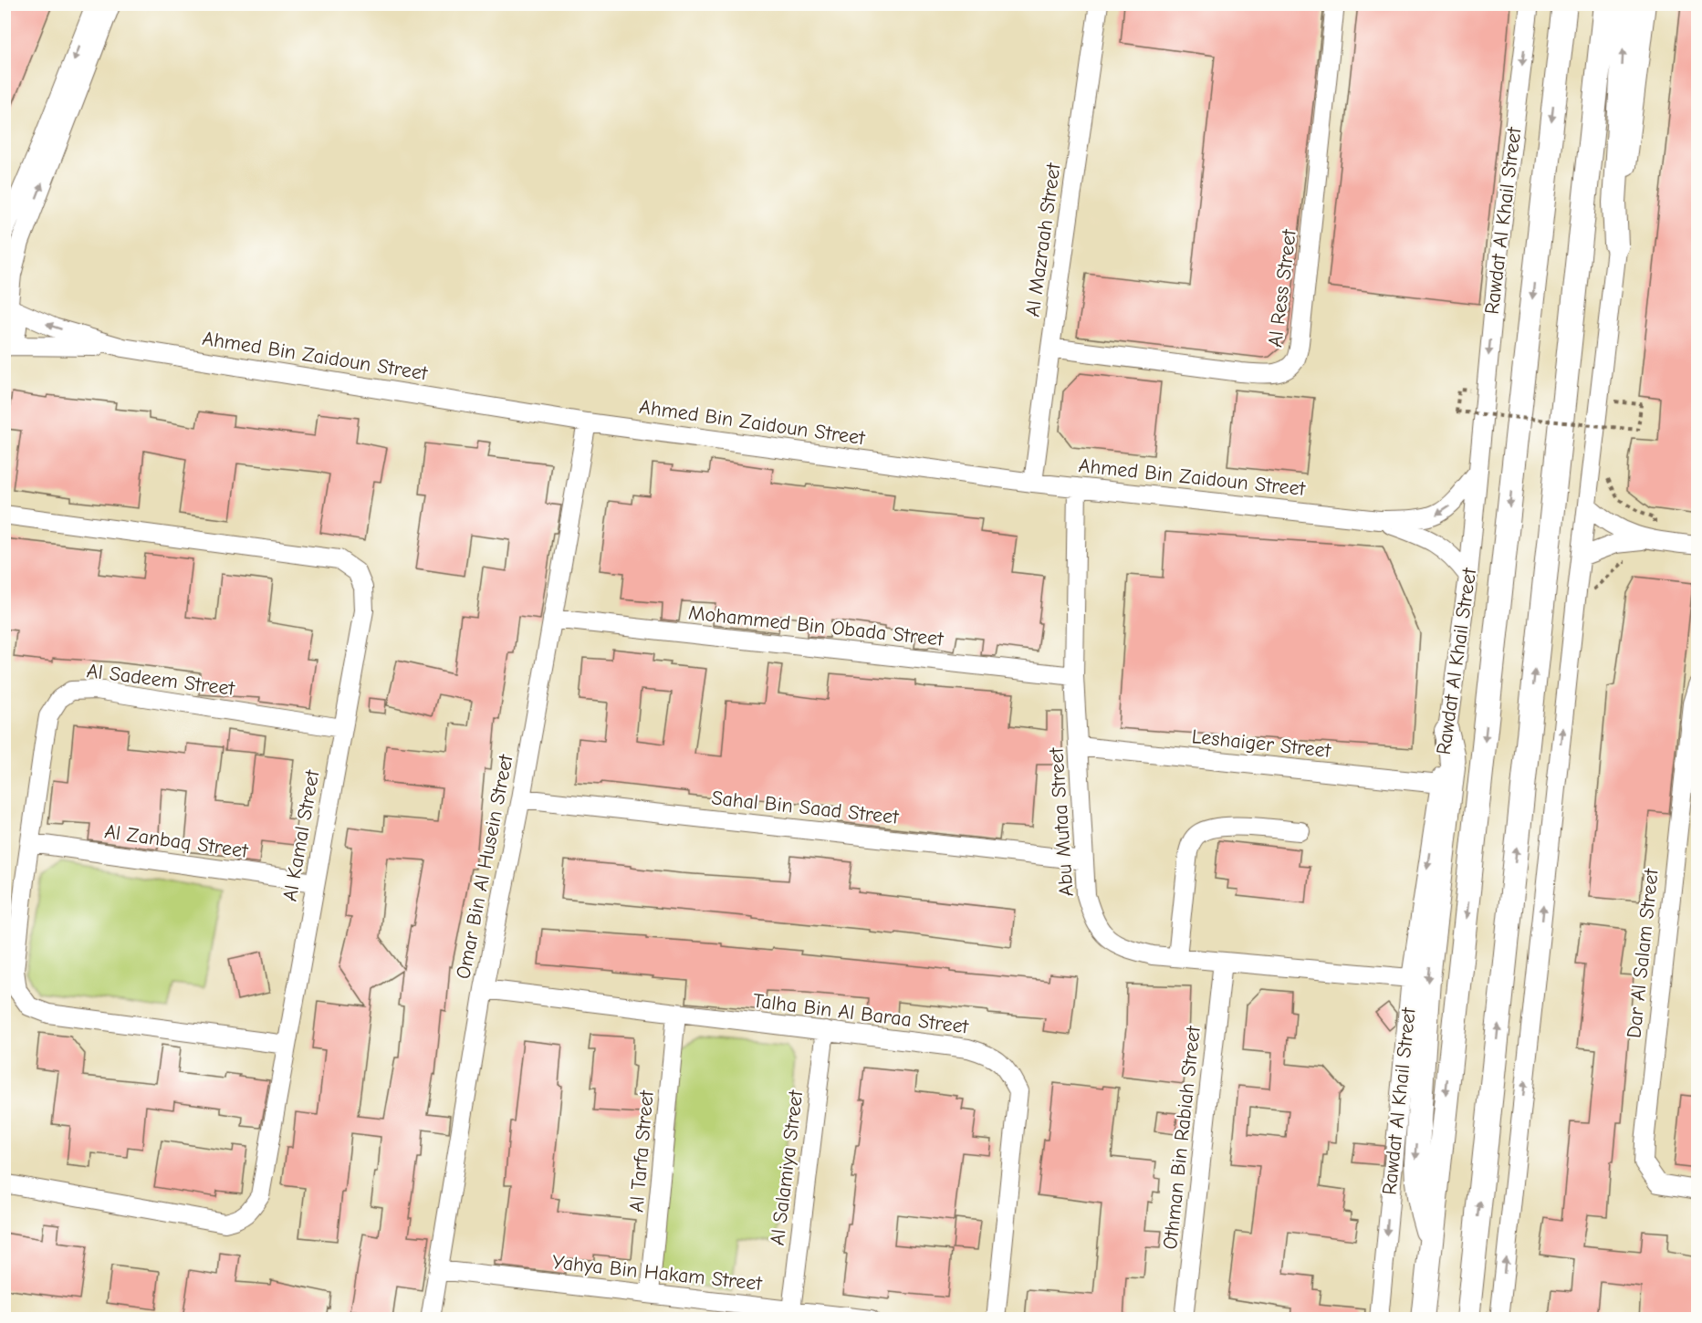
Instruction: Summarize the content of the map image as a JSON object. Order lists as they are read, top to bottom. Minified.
{"streets":{"main road":["Rawdat Al Khail Street"],"street":["Al Mazraah Street","Al Ress Street","Ahmed Bin Zaidoun Street","Mohammed Bin Obada Street","Al Sadeem Street","Leshaiger Street","Sahal Bin Saad Street","Abu Mutaa Street","Al Kamal Street","Al Zanbaq Street","Omar Bin Al Husein Street","Dar Al Salam Street","Talha Bin Al Baraa Street","Othman Bin Rabiah Street","Al Tarfa Street","Al Salamiya Street","Yahya Bin Hakam Street"]},"crossings":[["Rawdat Al Khail Street","Ahmed Bin Zaidoun Street"],["Rawdat Al Khail Street","Leshaiger Street"],["Rawdat Al Khail Street","Abu Mutaa Street"],["Al Mazraah Street","Al Ress Street"],["Al Mazraah Street","Ahmed Bin Zaidoun Street"],["Ahmed Bin Zaidoun Street","Abu Mutaa Street"],["Ahmed Bin Zaidoun Street","Omar Bin Al Husein Street"],["Mohammed Bin Obada Street","Abu Mutaa Street"],["Mohammed Bin Obada Street","Omar Bin Al Husein Street"],["Al Sadeem Street","Al Kamal Street"],["Al Sadeem Street","Al Zanbaq Street"],["Leshaiger Street","Abu Mutaa Street"],["Sahal Bin Saad Street","Abu Mutaa Street"],["Sahal Bin Saad Street","Omar Bin Al Husein Street"],["Abu Mutaa Street","Othman Bin Rabiah Street"],["Al Kamal Street","Al Zanbaq Street"],["Omar Bin Al Husein Street","Talha Bin Al Baraa Street"],["Omar Bin Al Husein Street","Yahya Bin Hakam Street"],["Talha Bin Al Baraa Street","Al Tarfa Street"],["Talha Bin Al Baraa Street","Al Salamiya Street"],["Al Tarfa Street","Yahya Bin Hakam Street"],["Al Salamiya Street","Yahya Bin Hakam Street"]]}
